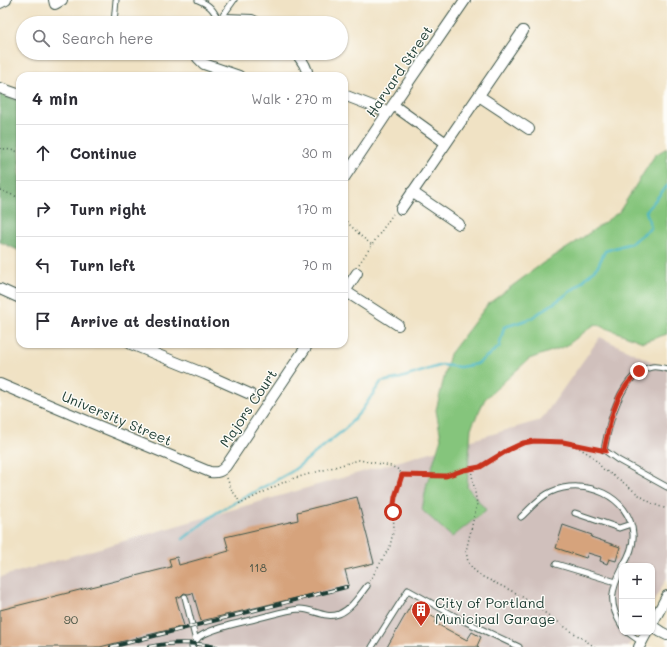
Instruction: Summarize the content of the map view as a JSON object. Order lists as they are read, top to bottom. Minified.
{"streets":{"street":["Harvard Street","Majors Court","University Street"]},"crossings":[["Majors Court","University Street"]],"places":{"building":["City of Portland Municipal Garage"]},"house_numbers":["118","90"],"page":{"search":"Search here","heading":["4 min","Walk · 270 m"],"list":[["Continue","30 m"],["Turn right","170 m"],["Turn left","70 m"],"Arrive at destination"],"map_buttons":["+","−"]}}
